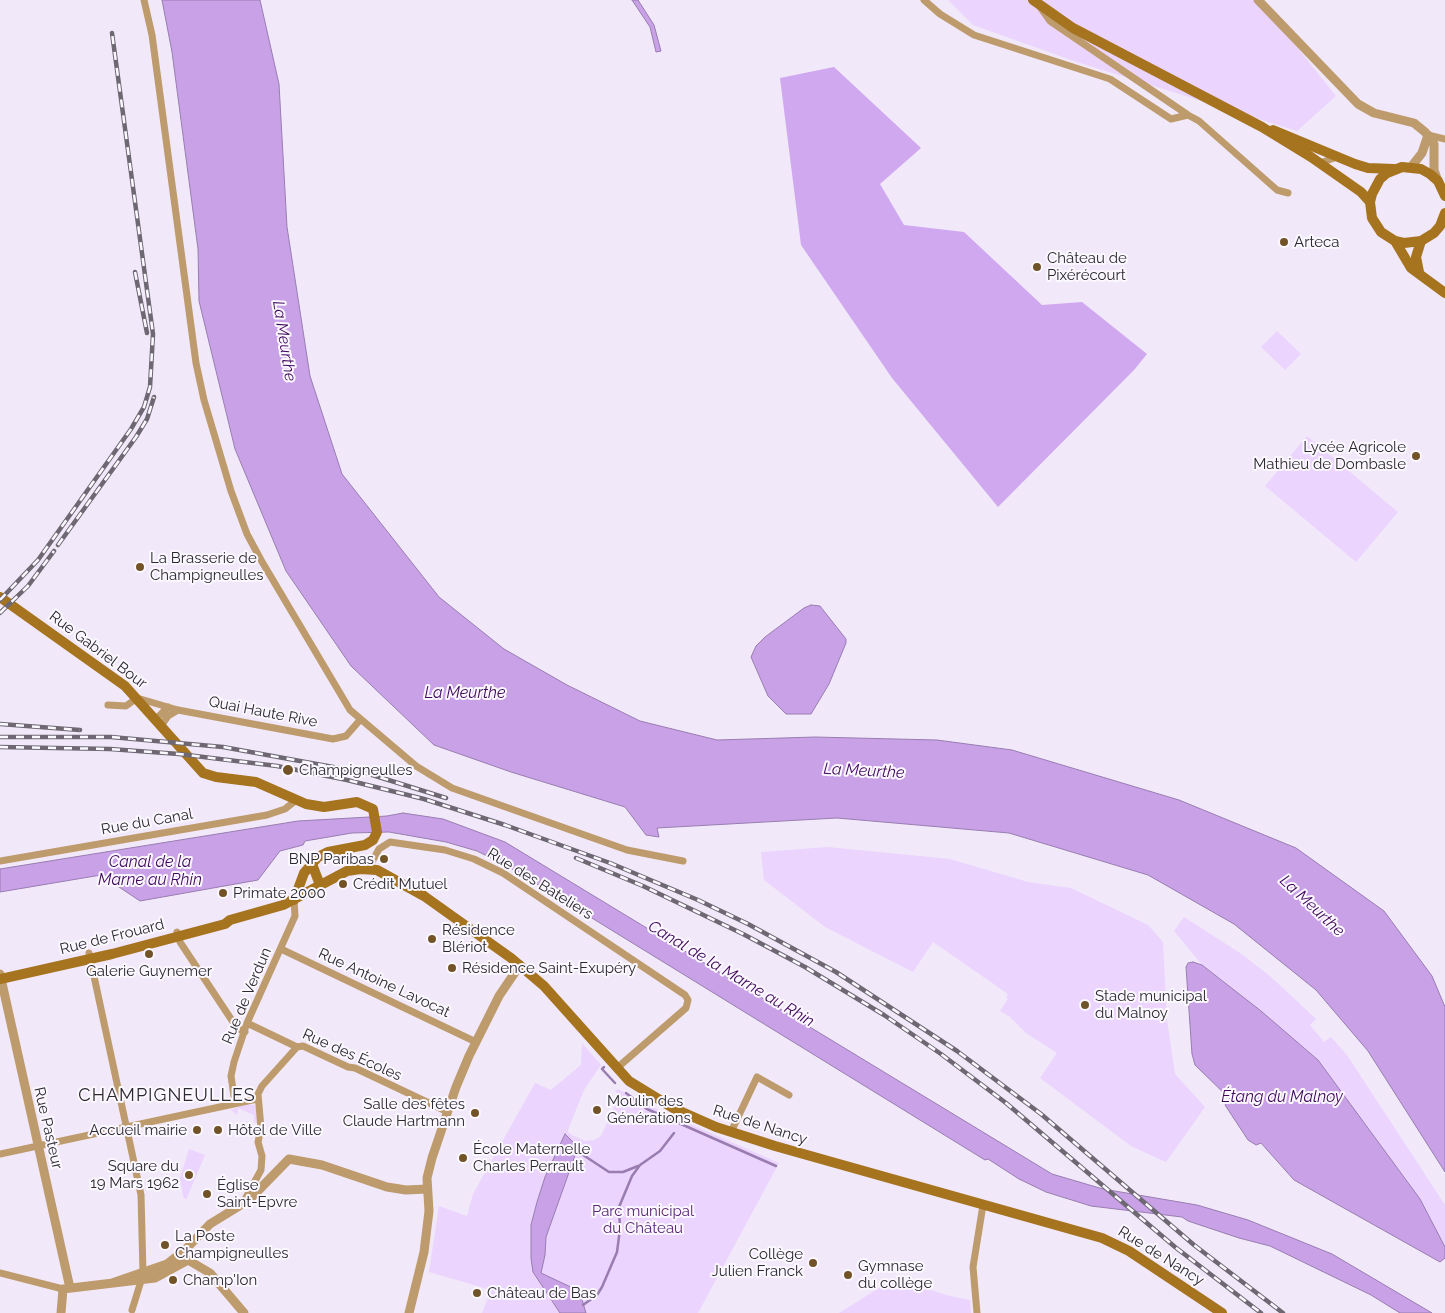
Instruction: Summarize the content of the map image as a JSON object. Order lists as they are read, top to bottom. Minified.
{"streets":{"main road":["Rue Gabriel Bour","Rue de Frouard","Rue de Nancy"],"street":["Quai Haute Rive","Rue du Canal","Rue des Bateliers","Rue Antoine Lavocat","Rue de Verdun","Rue des Écoles","Rue Pasteur"]},"crossings":[["Rue Gabriel Bour","Quai Haute Rive"],["Rue Gabriel Bour","Rue du Canal"],["Rue Gabriel Bour","Rue de Frouard"],["Rue Gabriel Bour","Rue de Verdun"],["Rue des Bateliers","Rue de Nancy"],["Rue de Frouard","Rue de Verdun"],["Rue de Frouard","Rue Pasteur"],["Rue Antoine Lavocat","Rue de Verdun"],["Rue de Verdun","Rue des Écoles"]],"districts":["CHAMPIGNEULLES"],"water":["La Meurthe","Canal de la Marne au Rhin","Étang du Malnoy"],"parks":["Parc municipal du Château"],"places":["Arteca","Château de Pixérécourt","Lycée Agricole Mathieu de Dombasle","La Brasserie de Champigneulles","Champigneulles","BNP Paribas","Crédit Mutuel","Primate 2000","Résidence Blériot","Galerie Guynemer","Résidence Saint-Exupéry","Stade municipal du Malnoy","Moulin des Générations","Salle des fêtes Claude Hartmann","Accueil mairie","Hôtel de Ville","École Maternelle Charles Perrault","Square du 19 Mars 1962","Église Saint-Epvre","La Poste Champigneulles","Collège Julien Franck","Gymnase du collège","Champ'Ion","Château de Bas"]}
